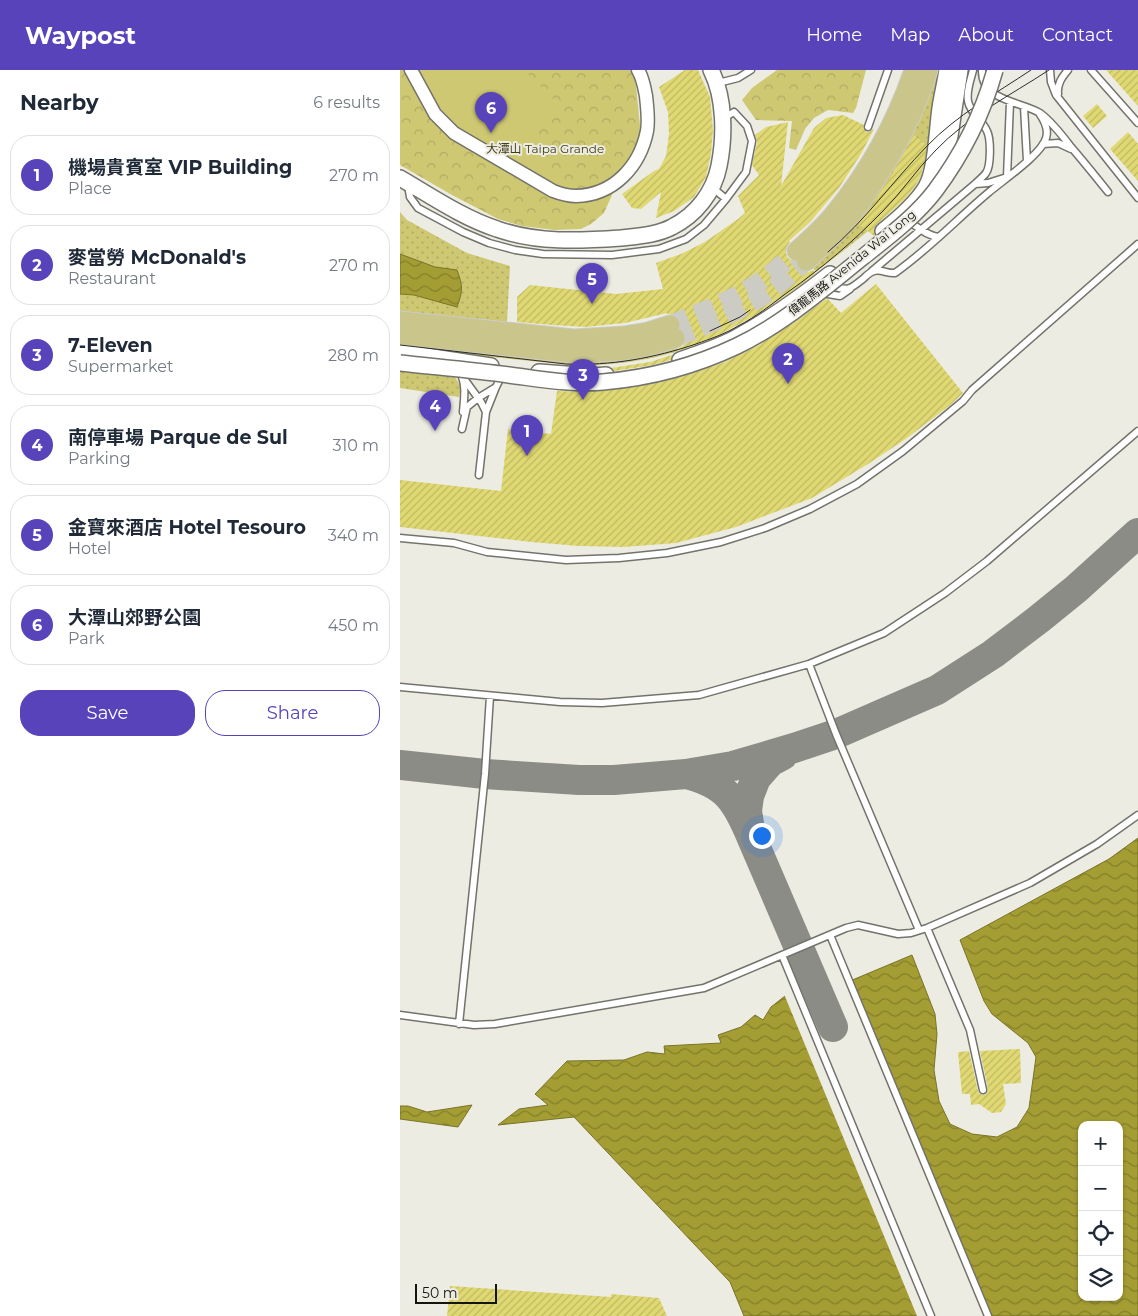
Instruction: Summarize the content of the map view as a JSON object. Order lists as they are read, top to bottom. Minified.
{"streets":{"street":["偉龍馬路 Avenida Wai Long"]},"parks":["大潭山 Taipa Grande"],"scale_bar":"50 m","page":{"header":"Waypost","nav":["Home","Map","About","Contact"],"heading":["Nearby","6 results"],"pins":["6","5","2","3","4","1"],"list":[{"mark":"1","name":"機場貴賓室 VIP Building","note":"Place","value":"270 m"},{"mark":"2","name":"麥當勞 McDonald's","note":"Restaurant","value":"270 m"},{"mark":"3","name":"7-Eleven","note":"Supermarket","value":"280 m"},{"mark":"4","name":"南停車場 Parque de Sul","note":"Parking","value":"310 m"},{"mark":"5","name":"金寶來酒店 Hotel Tesouro","note":"Hotel","value":"340 m"},{"mark":"6","name":"大潭山郊野公園","note":"Park","value":"450 m"}],"buttons":["Save","Share"],"map_buttons":["+","−"],"scale":"50 m"}}
